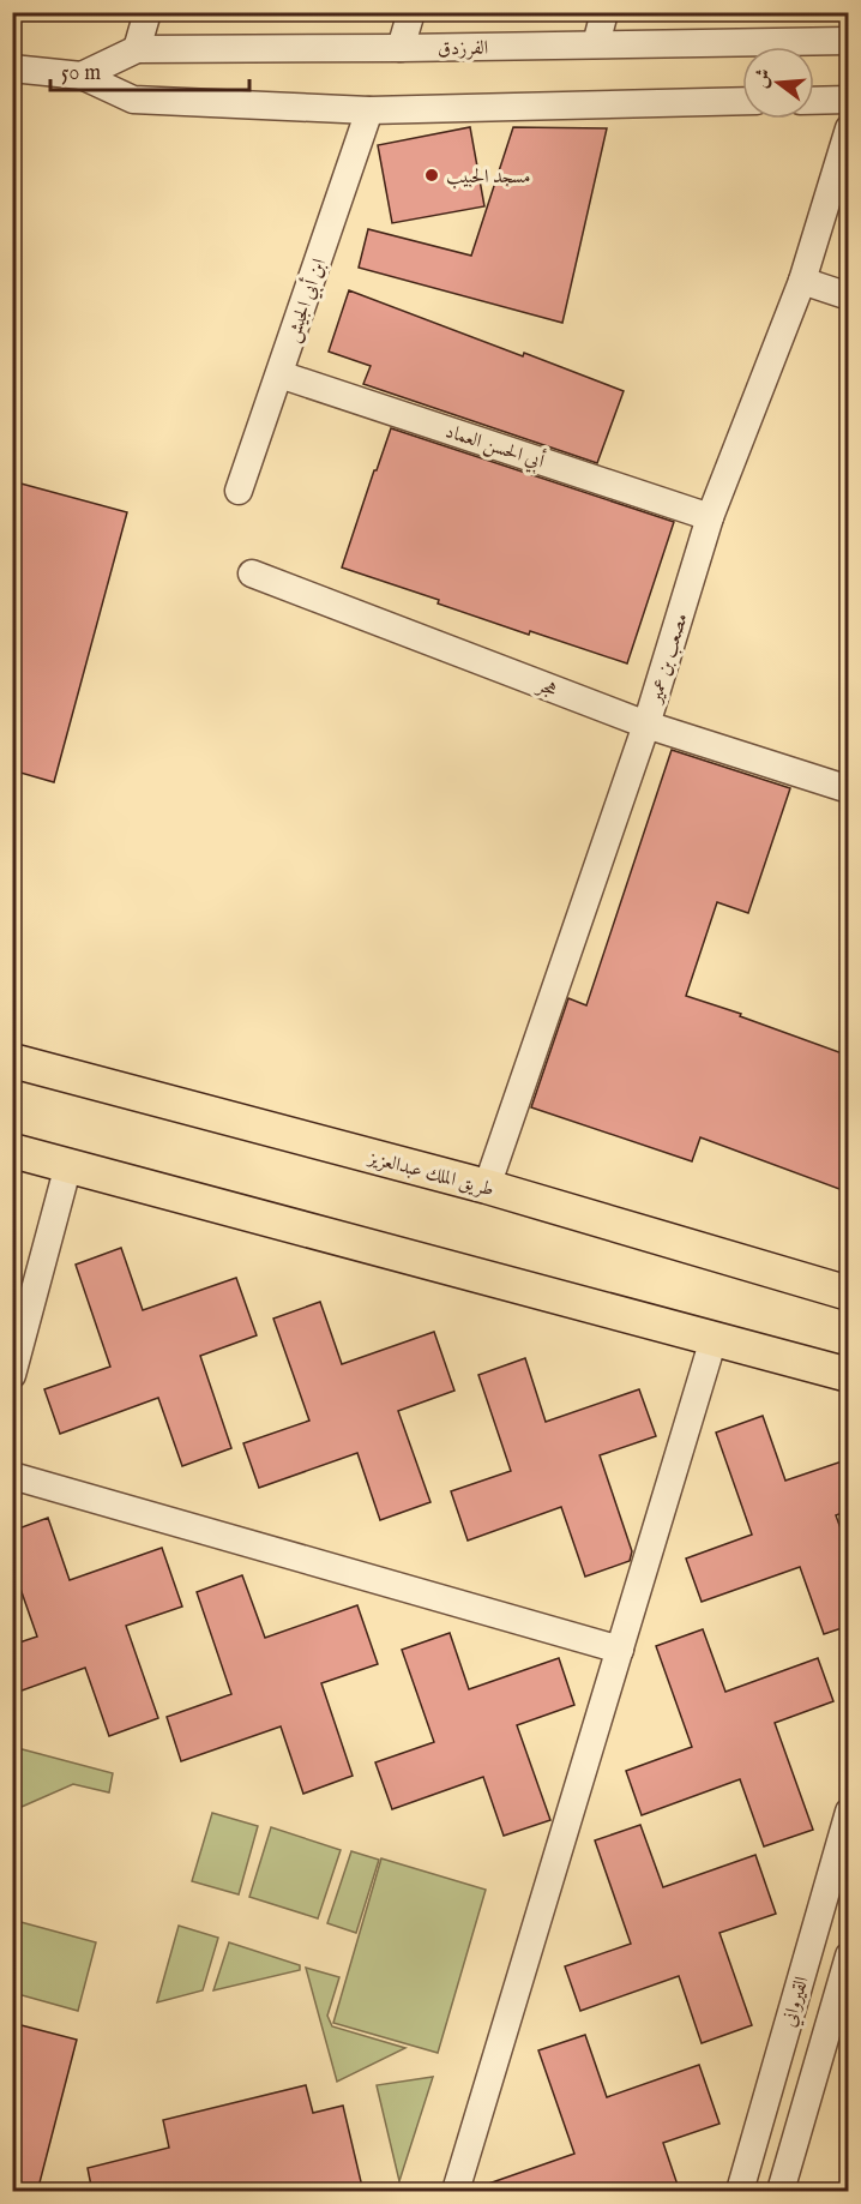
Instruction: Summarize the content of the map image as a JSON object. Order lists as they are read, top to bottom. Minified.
{"streets":{"main road":["طريق الملك عبدالعزيز"],"street":["الفرزدق","ابن أبي الجيش","أبي الحسن العماد","مصعب بن عمير","هجر","القيرواني"]},"crossings":[["ابن أبي الجيش","أبي الحسن العماد"],["أبي الحسن العماد","مصعب بن عمير"],["مصعب بن عمير","هجر"],["مصعب بن عمير","طريق الملك عبدالعزيز"]],"places":["مسجد الحبيب"],"scale_bar":"50 m","north":"left"}
